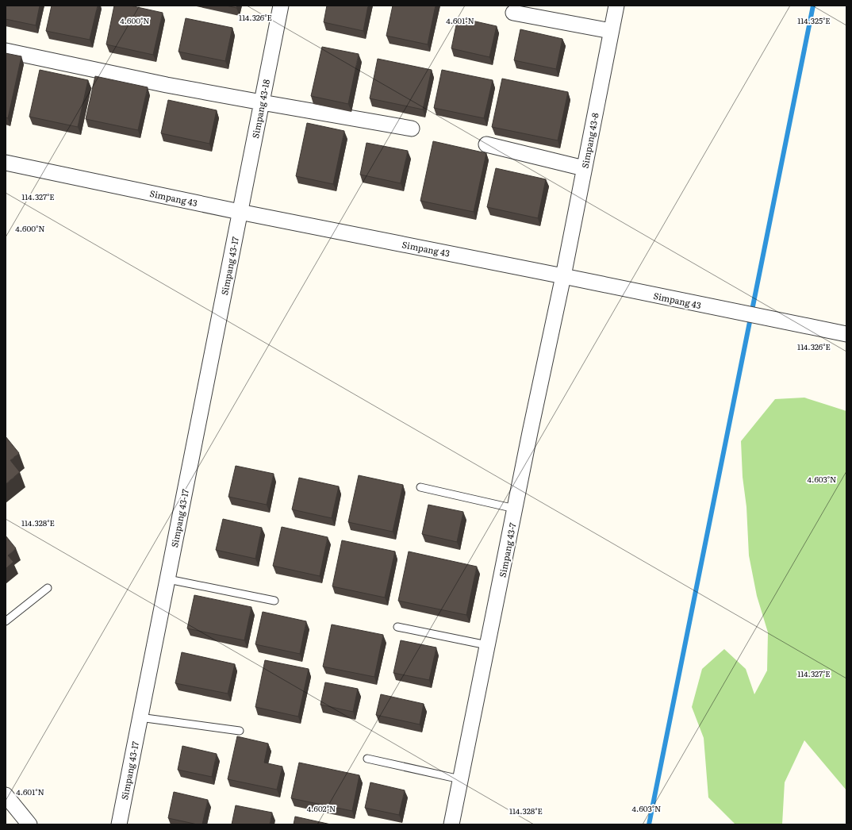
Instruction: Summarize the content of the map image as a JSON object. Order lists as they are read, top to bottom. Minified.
{"streets":{"street":["Simpang 43-18","Simpang 43-8","Simpang 43","Simpang 43-17","Simpang 43-7"]},"crossings":[["Simpang 43-18","Simpang 43"],["Simpang 43-18","Simpang 43-17"],["Simpang 43-8","Simpang 43"],["Simpang 43-8","Simpang 43-7"],["Simpang 43","Simpang 43-17"],["Simpang 43","Simpang 43-7"]],"coordinates":["114.326°E","114.325°E","4.600°N","4.601°N","114.327°E","4.603°N","114.328°E","4.602°N"]}
